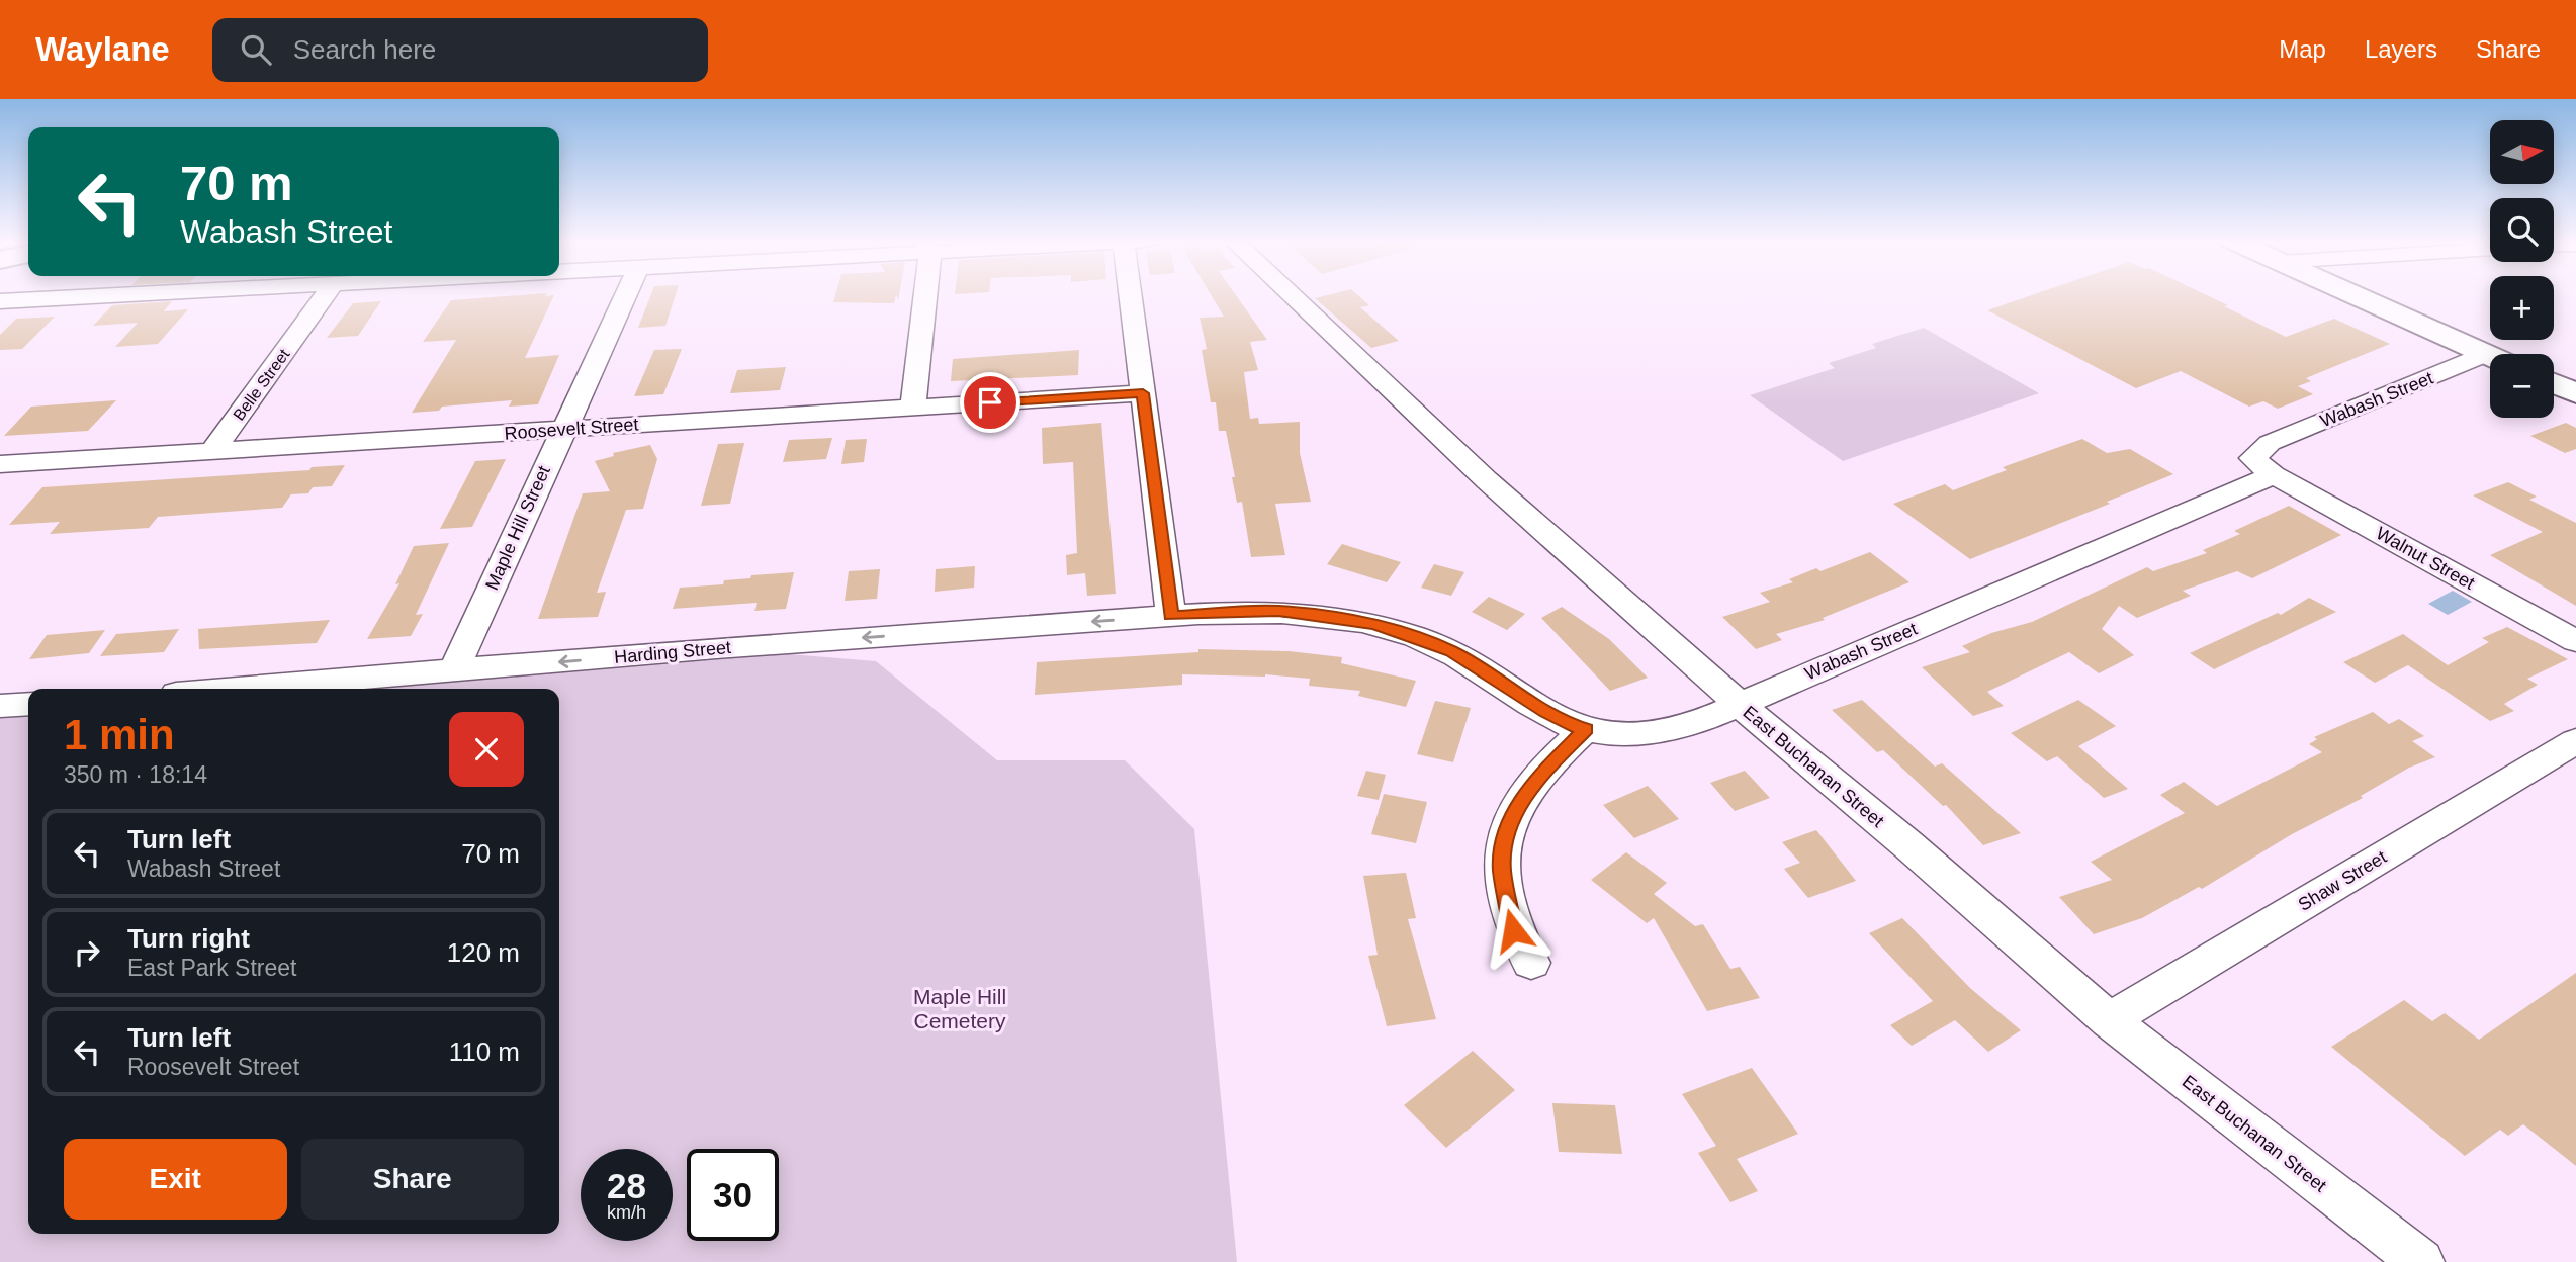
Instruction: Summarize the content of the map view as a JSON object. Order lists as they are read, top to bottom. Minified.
{"streets":{"street":["Belle Street","Wabash Street","Roosevelt Street","Maple Hill Street","Walnut Street","Harding Street","East Buchanan Street","Shaw Street"]},"crossings":[["Belle Street","Roosevelt Street"],["Wabash Street","Walnut Street"],["Wabash Street","Harding Street"],["Wabash Street","East Buchanan Street"],["Roosevelt Street","Maple Hill Street"],["Maple Hill Street","Harding Street"],["East Buchanan Street","Shaw Street"]],"one_way":["Harding Street"],"parks":["Maple Hill Cemetery"],"north":"right","page":{"header":"Waylane","search":"Search here","nav":["Map","Layers","Share"],"map_buttons":["+","−"],"turn":["70 m","Wabash Street"],"heading":["1 min","350 m · 18:14"],"list":[{"name":"Turn left","note":"Wabash Street","value":"70 m"},{"name":"Turn right","note":"East Park Street","value":"120 m"},{"name":"Turn left","note":"Roosevelt Street","value":"110 m"}],"buttons":["Exit","Share"],"speed":"28 km/h","limit":"30"}}
